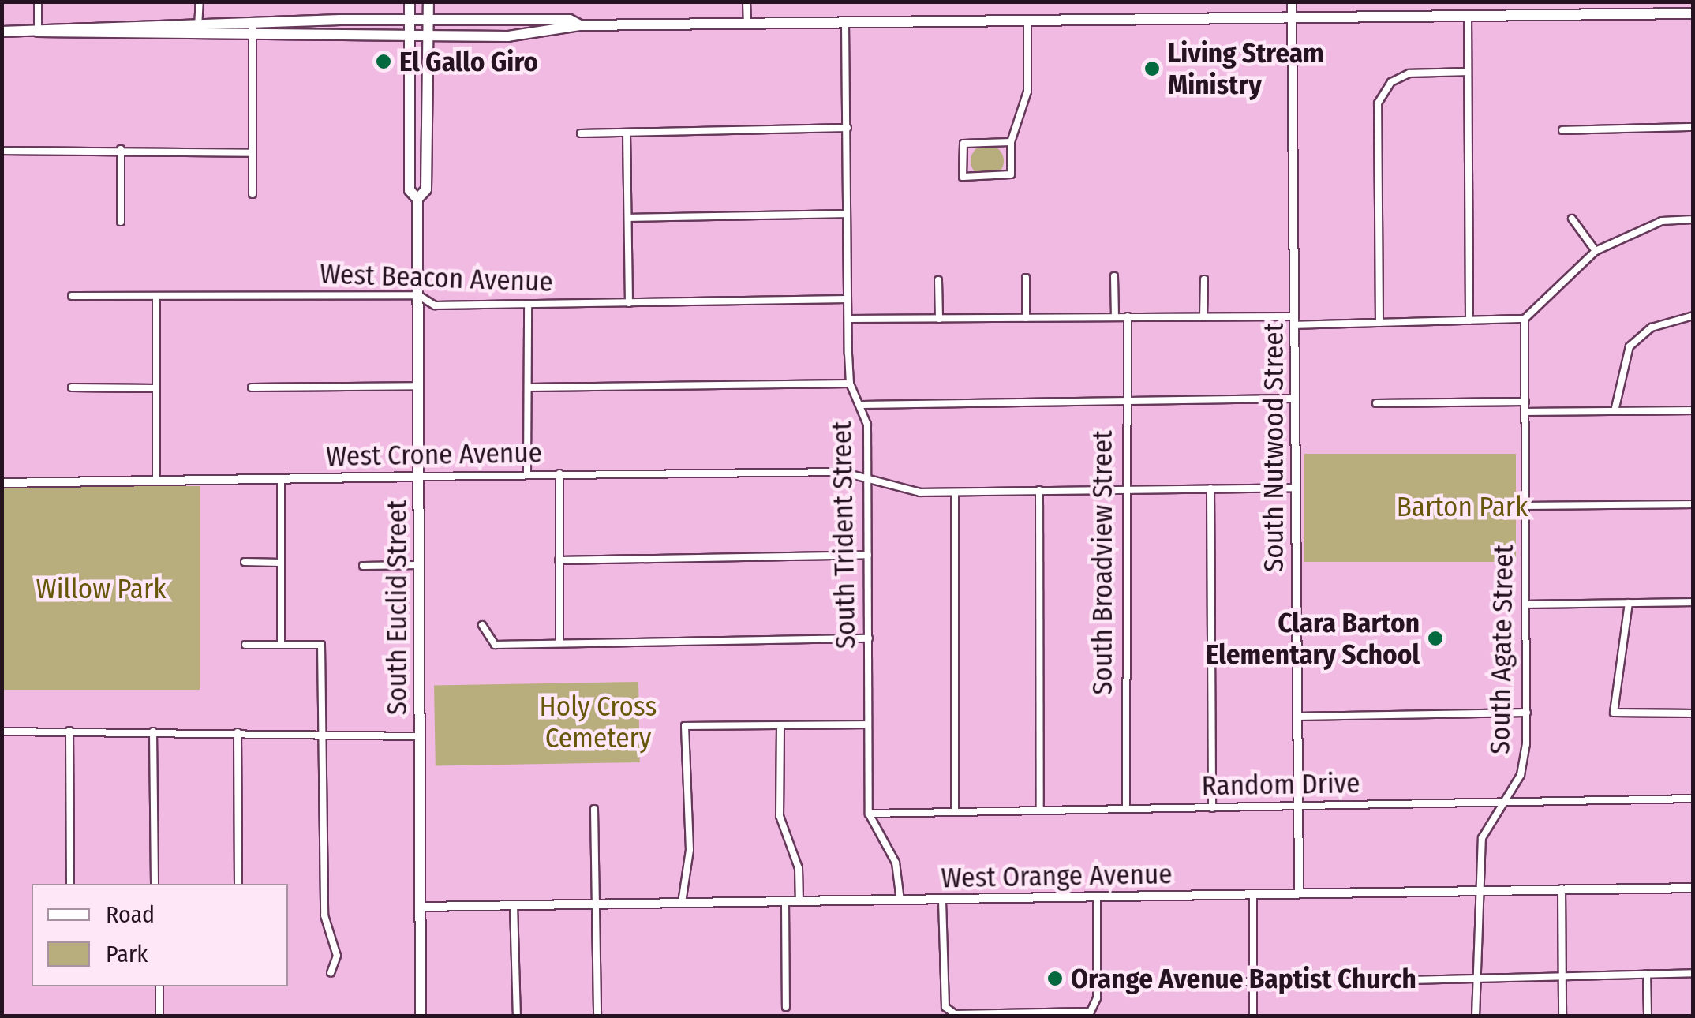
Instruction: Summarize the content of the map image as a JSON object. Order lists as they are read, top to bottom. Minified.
{"streets":{"main road":["South Euclid Street"],"street":["West Beacon Avenue","South Nutwood Street","West Crone Avenue","South Trident Street","South Broadview Street","South Agate Street","Random Drive","West Orange Avenue"]},"crossings":[["West Beacon Avenue","South Trident Street"],["West Beacon Avenue","South Euclid Street"],["South Nutwood Street","West Crone Avenue"],["South Nutwood Street","Random Drive"],["South Nutwood Street","West Orange Avenue"],["West Crone Avenue","South Trident Street"],["West Crone Avenue","South Broadview Street"],["West Crone Avenue","South Euclid Street"],["South Trident Street","Random Drive"],["South Trident Street","West Orange Avenue"],["South Broadview Street","Random Drive"],["South Euclid Street","West Orange Avenue"],["South Agate Street","Random Drive"],["South Agate Street","West Orange Avenue"]],"parks":["Barton Park","Willow Park","Holy Cross Cemetery"],"places":["El Gallo Giro","Living Stream Ministry","Clara Barton Elementary School","Orange Avenue Baptist Church"],"legend":["Road","Park"]}
